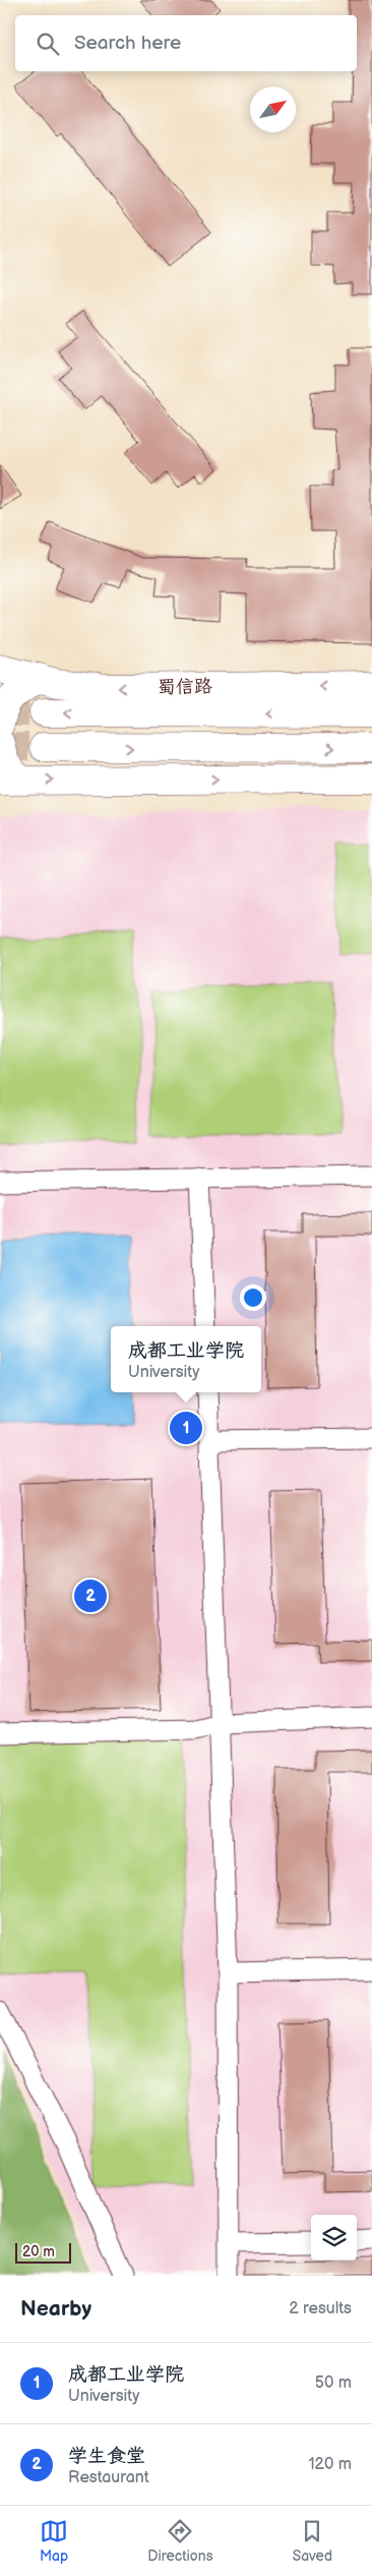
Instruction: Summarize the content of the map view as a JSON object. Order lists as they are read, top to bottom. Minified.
{"streets":{"main road":["蜀信路"]},"scale_bar":"20 m","north":"top right","page":{"search":"Search here","popup":["成都工业学院","University"],"pins":["1","2"],"scale":"20 m","heading":["Nearby","2 results"],"list":[{"mark":"1","name":"成都工业学院","note":"University","value":"50 m"},{"mark":"2","name":"学生食堂","note":"Restaurant","value":"120 m"}],"nav":["Map","Directions","Saved"]}}
